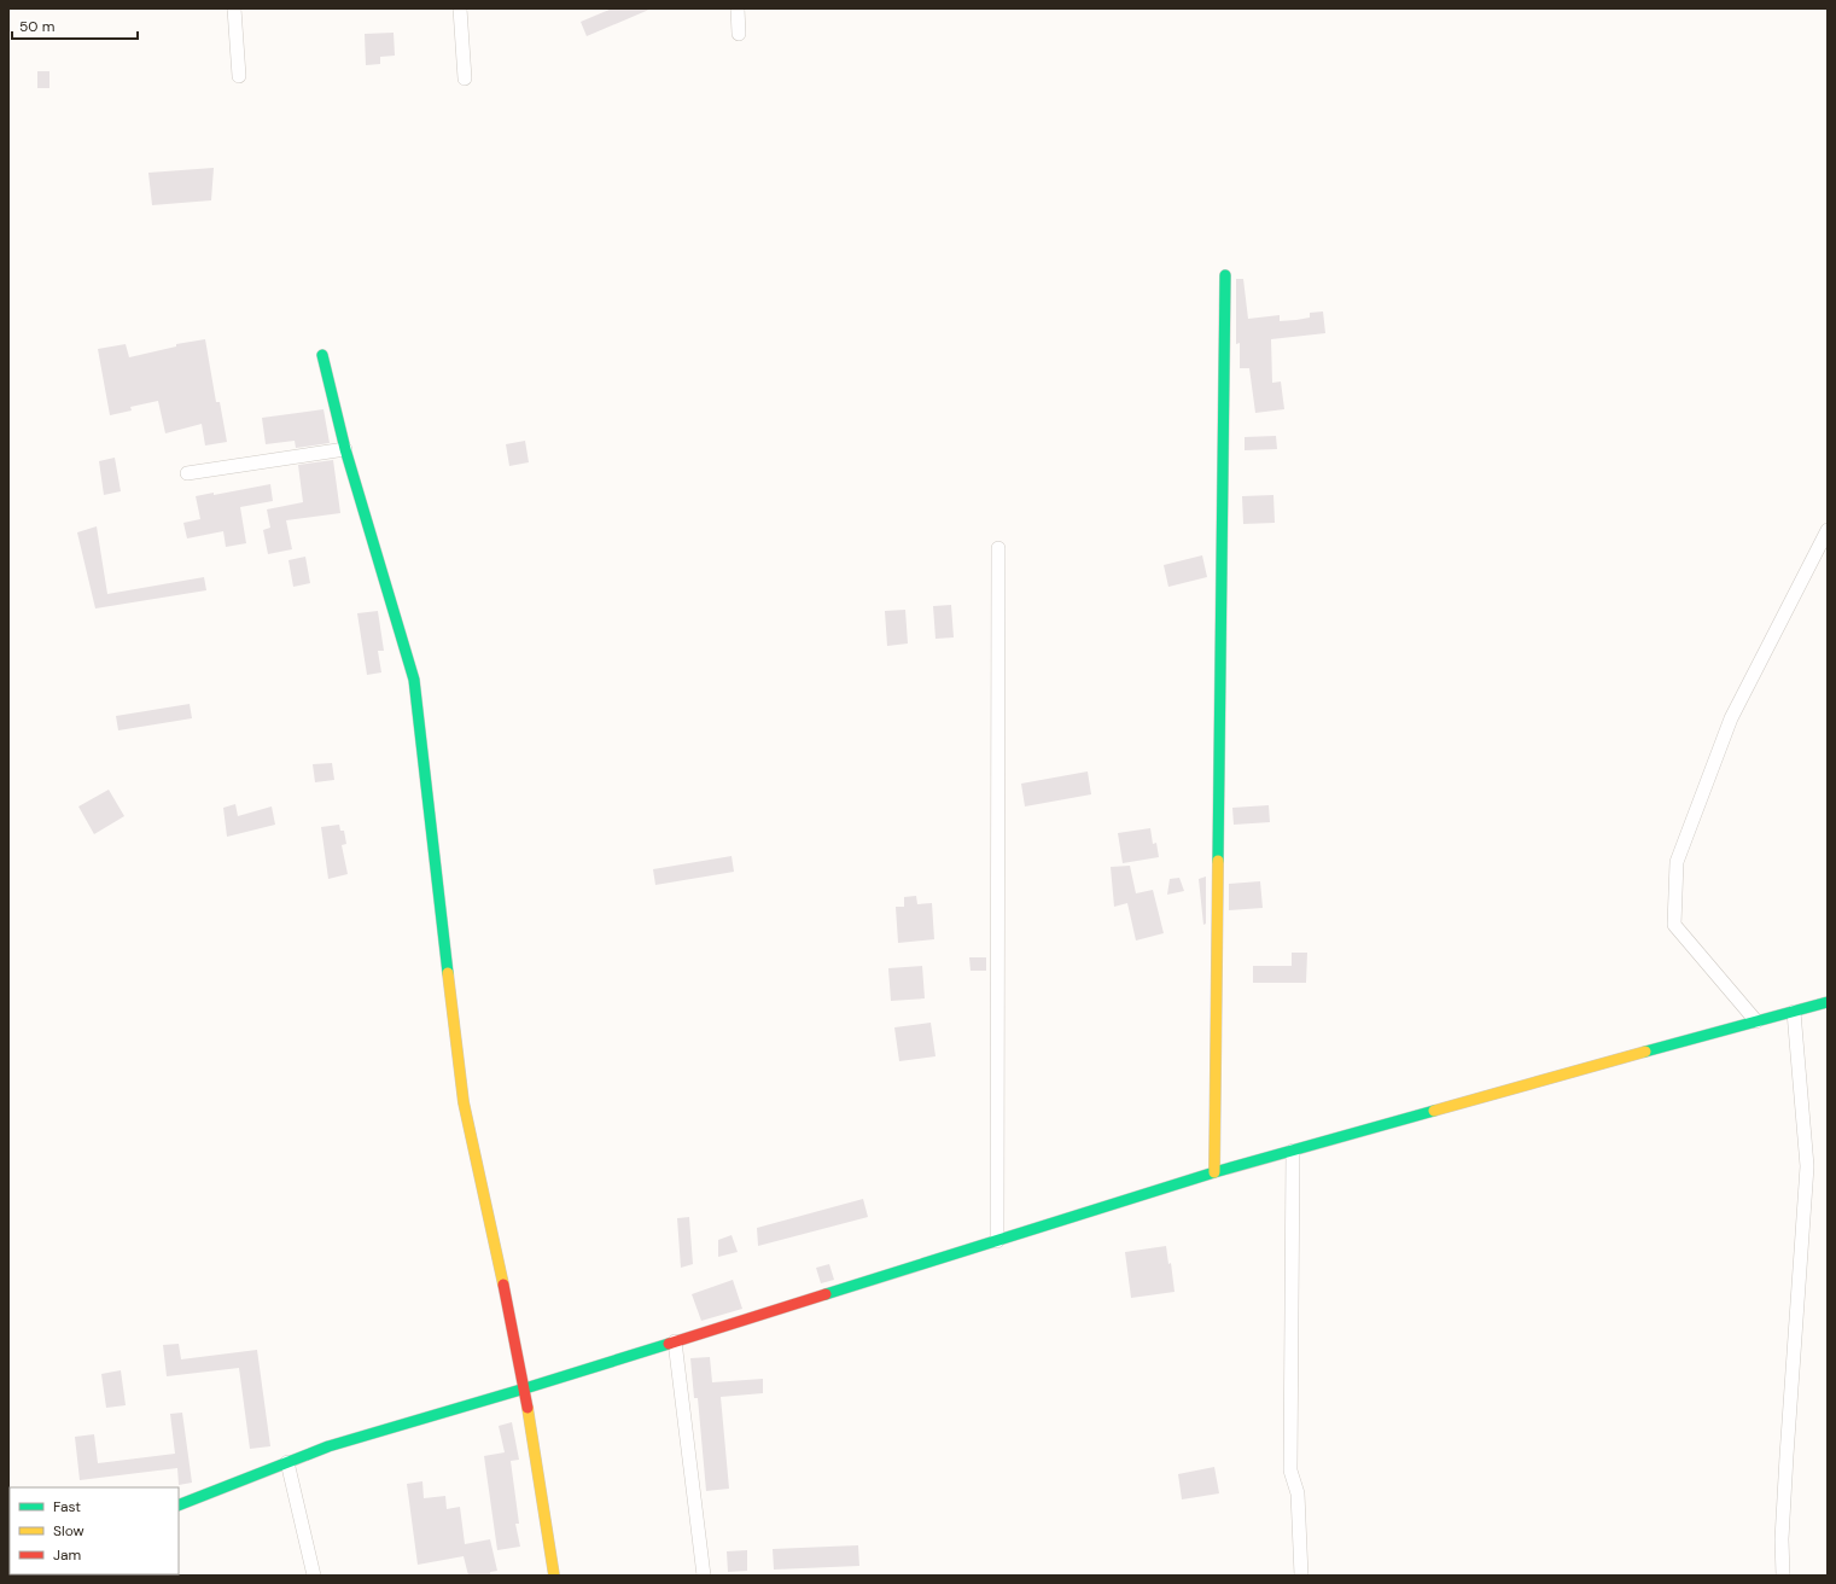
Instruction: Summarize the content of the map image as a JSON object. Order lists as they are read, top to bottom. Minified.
{"legend":["Fast","Slow","Jam"],"scale_bar":"50 m"}
